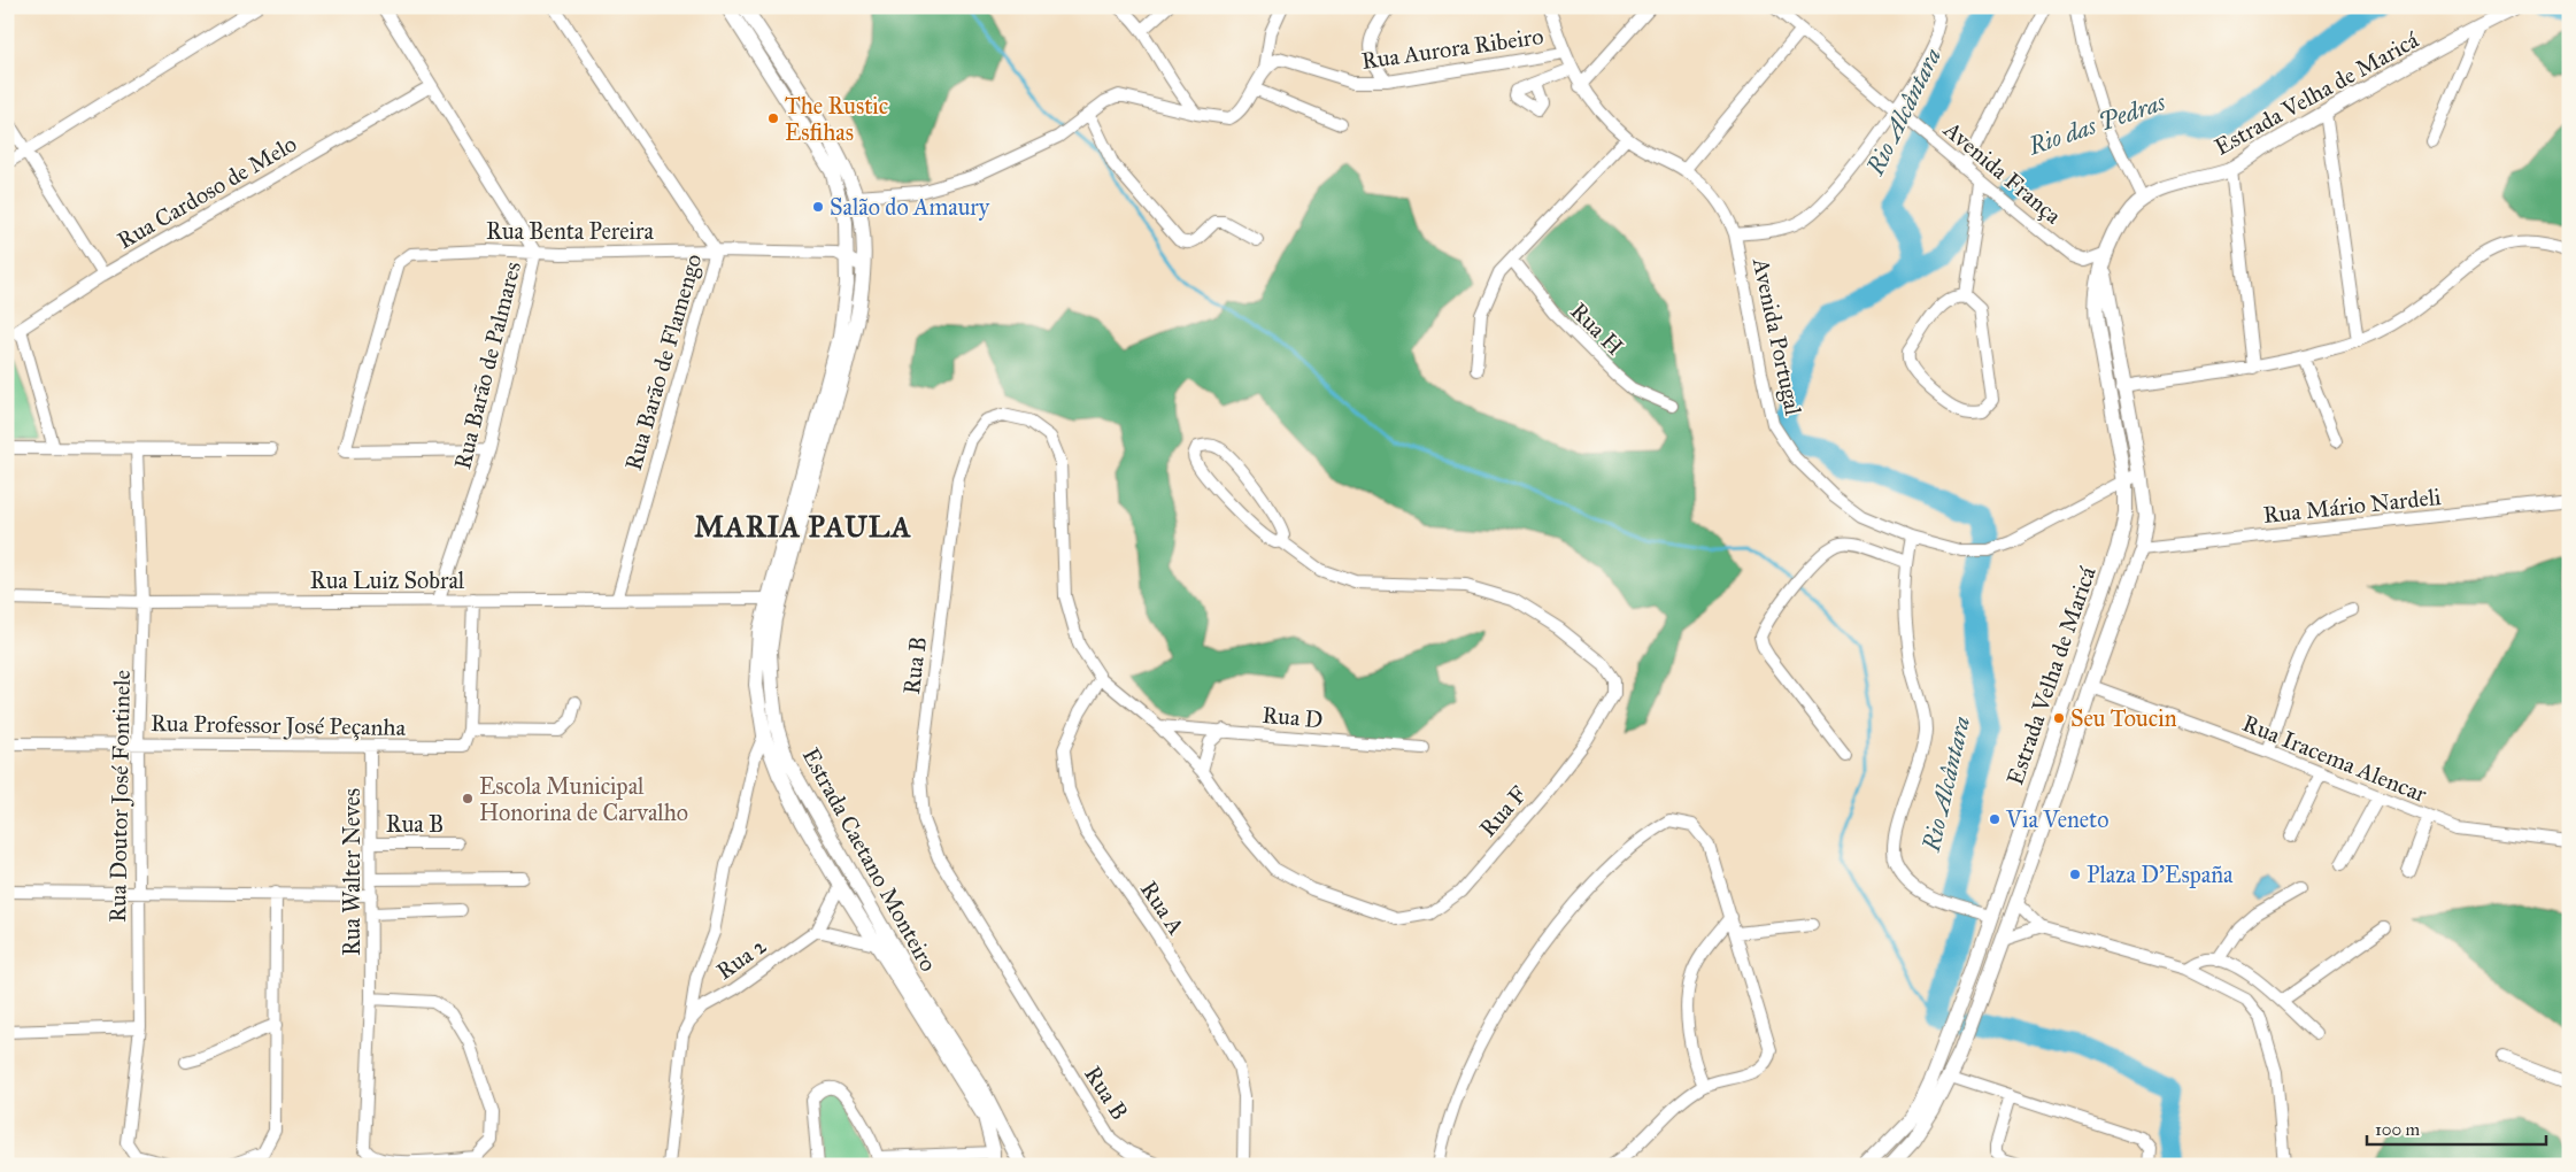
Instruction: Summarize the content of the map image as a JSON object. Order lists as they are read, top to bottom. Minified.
{"streets":{"main road":["Estrada Velha de Maricá","Estrada Caetano Monteiro"],"street":["Rua Aurora Ribeiro","Avenida França","Rua Cardoso de Melo","Rua Benta Pereira","Rua H","Avenida Portugal","Rua Barão de Flamengo","Rua Barão de Palmares","Rua Mário Nardeli","Rua Luiz Sobral","Rua B","Rua D","Rua Professor José Peçanha","Rua Iracema Alencar","Rua Doutor José Fontinele","Rua F","Rua Walter Neves","Rua A","Rua 2"]},"crossings":[["Rua Aurora Ribeiro","Avenida Portugal"],["Estrada Velha de Maricá","Avenida França"],["Estrada Velha de Maricá","Avenida Portugal"],["Estrada Velha de Maricá","Rua Mário Nardeli"],["Estrada Velha de Maricá","Rua Iracema Alencar"],["Rua Cardoso de Melo","Rua Barão de Palmares"],["Rua Benta Pereira","Rua Barão de Flamengo"],["Rua Benta Pereira","Rua Barão de Palmares"],["Rua Benta Pereira","Estrada Caetano Monteiro"],["Rua Barão de Flamengo","Rua Luiz Sobral"],["Rua Barão de Palmares","Rua Luiz Sobral"],["Rua Luiz Sobral","Rua Doutor José Fontinele"],["Rua Luiz Sobral","Estrada Caetano Monteiro"],["Rua B","Rua F"],["Rua B","Rua Walter Neves"],["Rua B","Rua A"],["Rua D","Rua F"],["Rua Professor José Peçanha","Rua Doutor José Fontinele"],["Rua Professor José Peçanha","Rua Walter Neves"],["Rua F","Rua A"],["Estrada Caetano Monteiro","Rua 2"]],"districts":["MARIA PAULA"],"water":["Rio Alcântara","Rio das Pedras"],"places":["The Rustic Esfihas","Salão do Amaury","Seu Toucin","Escola Municipal Honorina de Carvalho","Via Veneto","Plaza D'España"],"scale_bar":"100 m"}
